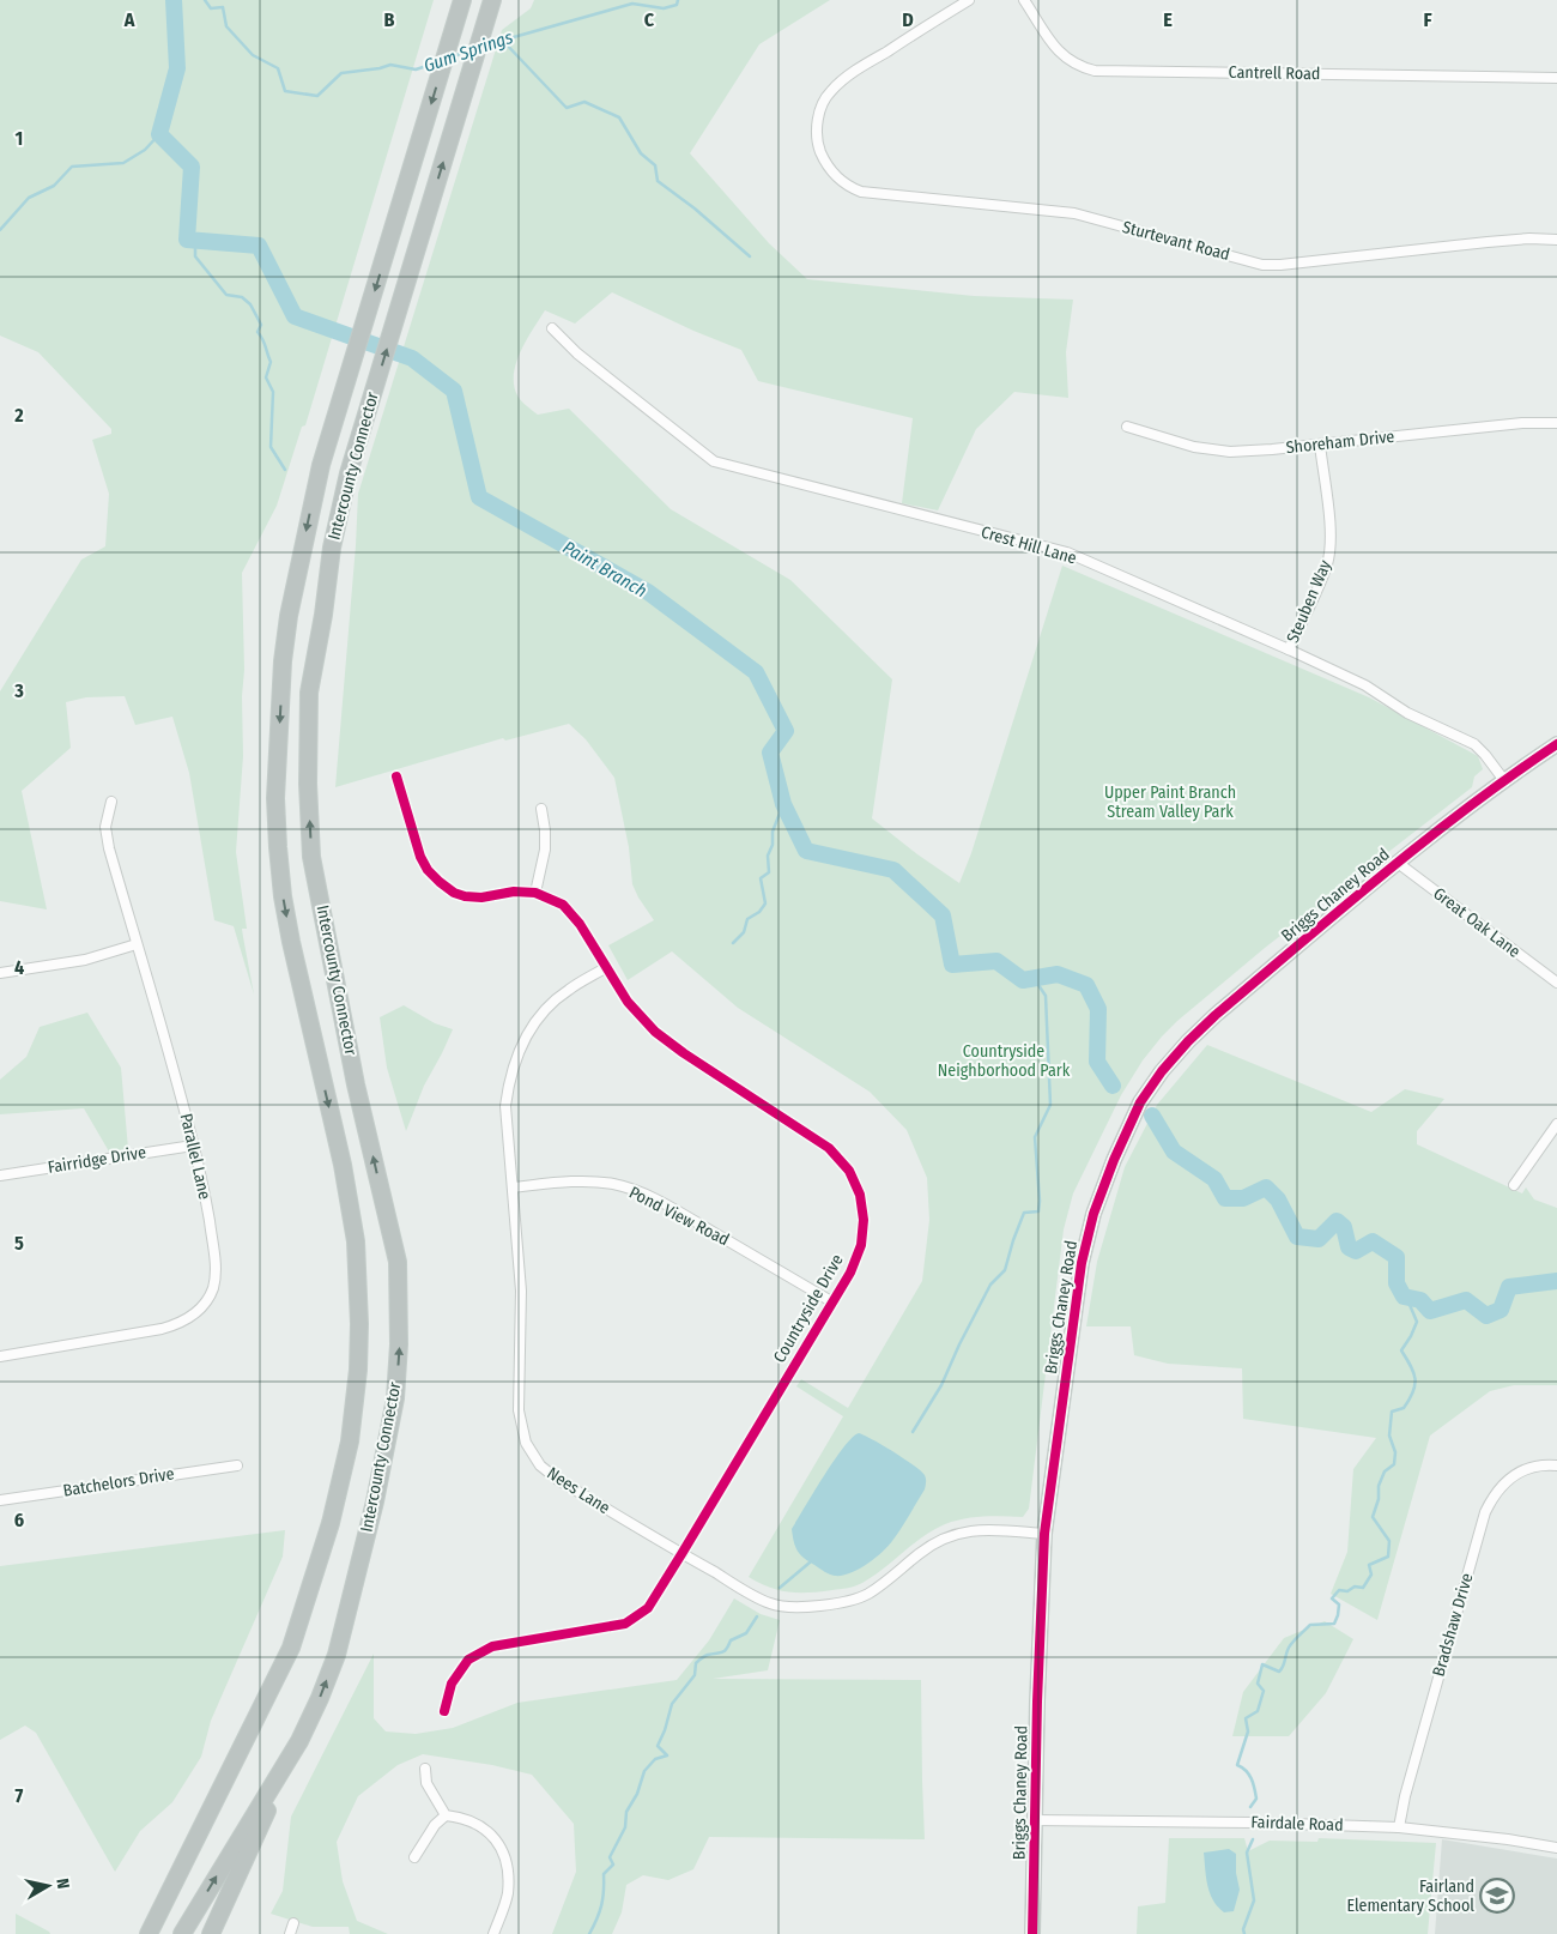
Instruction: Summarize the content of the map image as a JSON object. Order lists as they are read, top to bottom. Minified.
{"streets":{"highway":["Intercounty Connector"],"main road":["Briggs Chaney Road"],"street":["Cantrell Road","Sturtevant Road","Shoreham Drive","Crest Hill Lane","Steuben Way","Great Oak Lane","Parallel Lane","Fairridge Drive","Pond View Road","Countryside Drive","Batchelors Drive","Nees Lane","Bradshaw Drive","Fairdale Road"]},"crossings":[["Shoreham Drive","Steuben Way"],["Crest Hill Lane","Steuben Way"],["Crest Hill Lane","Briggs Chaney Road"],["Briggs Chaney Road","Great Oak Lane"],["Briggs Chaney Road","Nees Lane"],["Briggs Chaney Road","Fairdale Road"],["Parallel Lane","Fairridge Drive"],["Pond View Road","Countryside Drive"],["Pond View Road","Nees Lane"],["Countryside Drive","Nees Lane"],["Bradshaw Drive","Fairdale Road"]],"water":["Gum Springs","Paint Branch"],"parks":["Upper Paint Branch Stream Valley Park","Countryside Neighborhood Park"],"places":{"school or university":["Fairland Elementary School"]},"north":"right","grid":{"columns":["A","B","C","D","E","F"],"rows":["1","2","3","4","5","6","7"]}}
